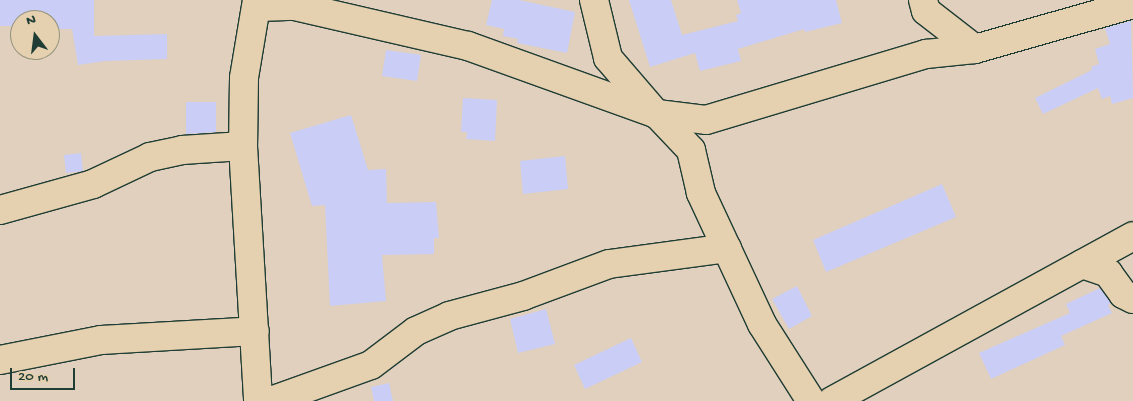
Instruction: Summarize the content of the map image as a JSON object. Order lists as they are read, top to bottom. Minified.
{"scale_bar":"20 m","north":"top"}
